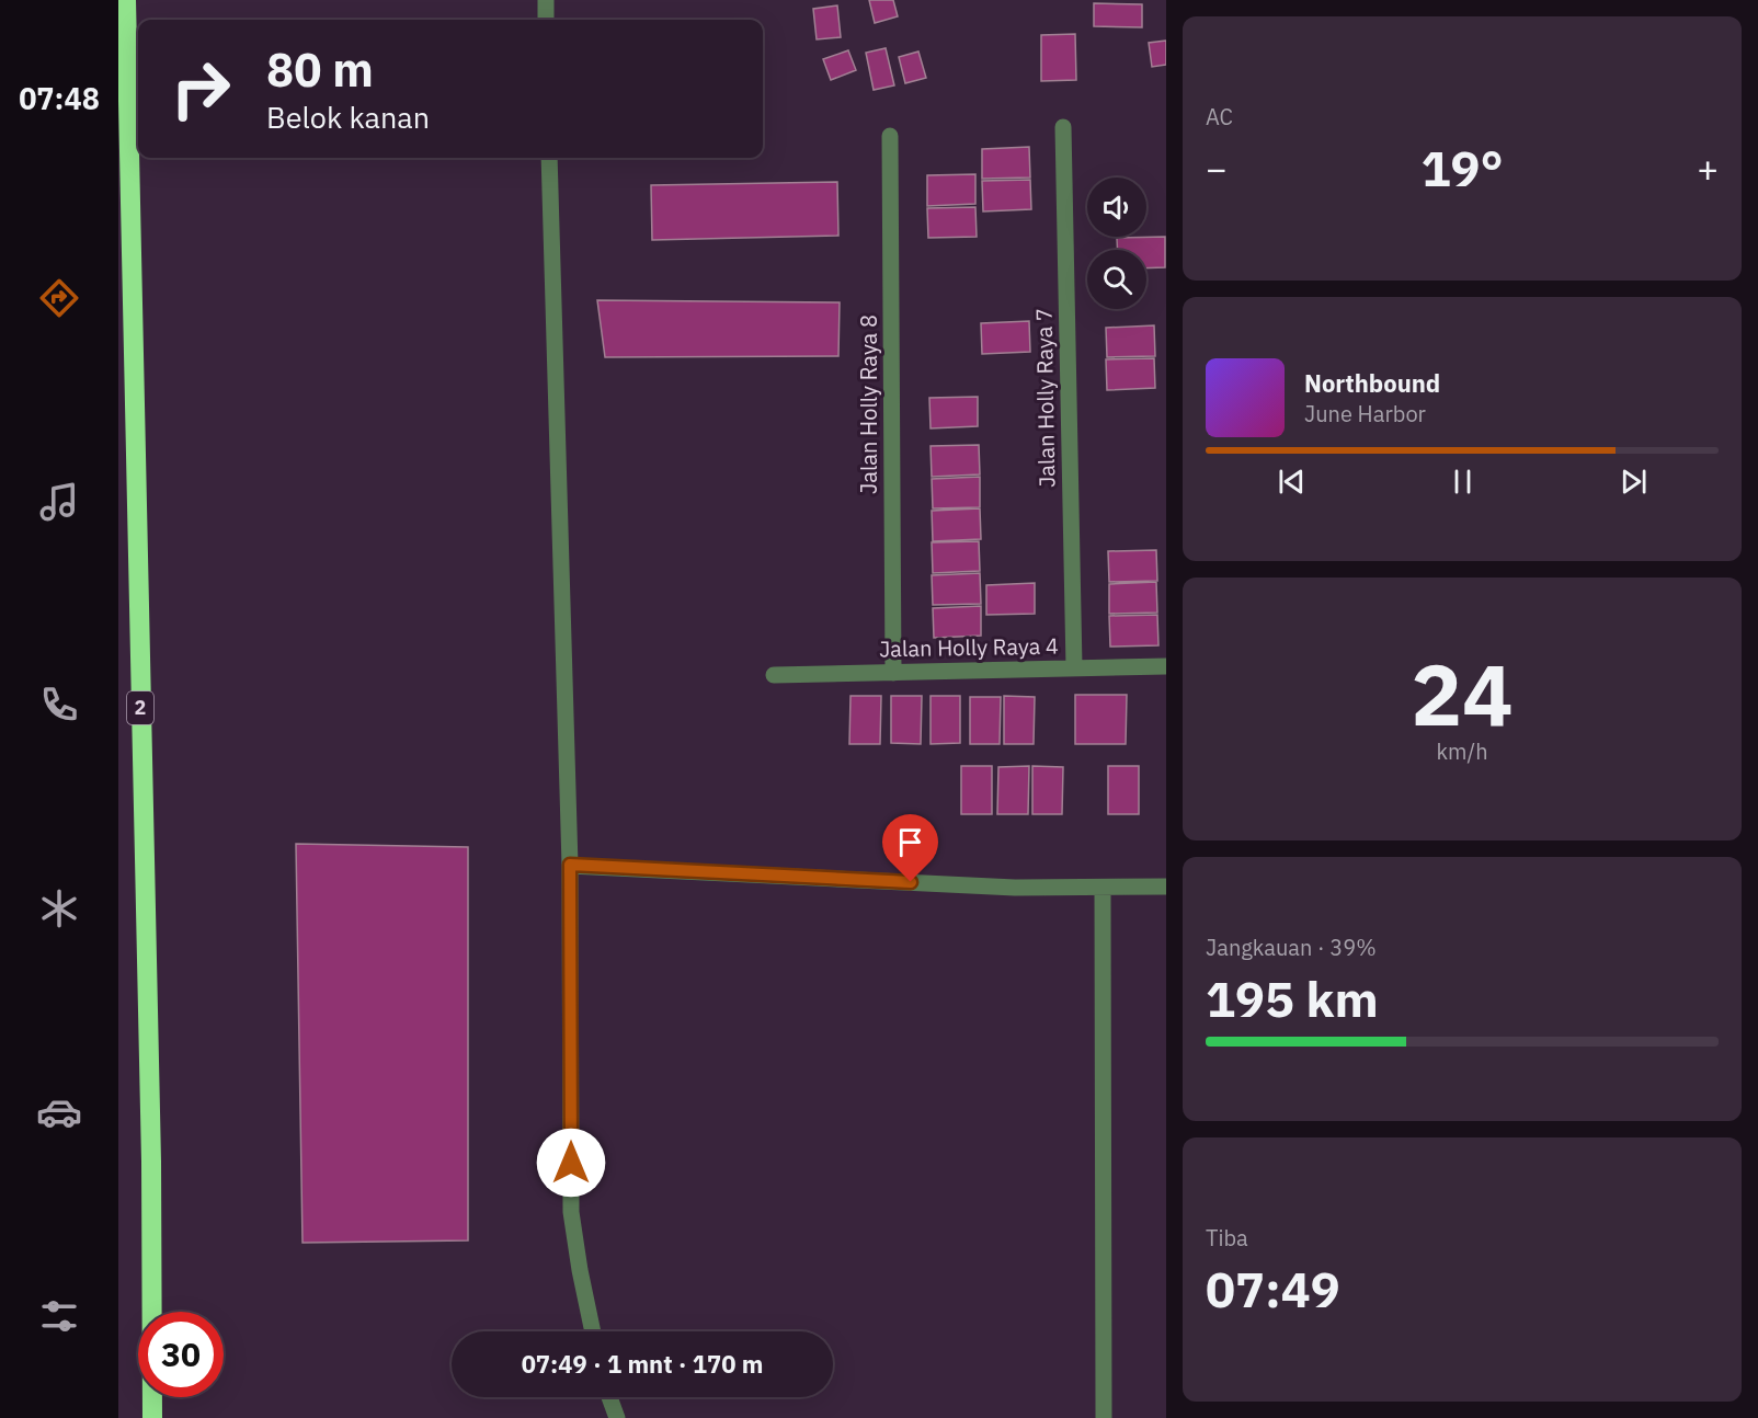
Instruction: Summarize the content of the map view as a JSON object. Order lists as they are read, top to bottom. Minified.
{"streets":{"highway":["2"],"street":["Jalan Holly Raya 7","Jalan Holly Raya 8","Jalan Holly Raya 4"]},"crossings":[["Jalan Holly Raya 7","Jalan Holly Raya 4"],["Jalan Holly Raya 8","Jalan Holly Raya 4"]],"page":{"tabs":"07:48","tile":["AC",["24","km/h"],["Jangkauan · 39%","195 km"],["Tiba","07:49"]],"turn":["80 m","Belok kanan"],"heat":["−","19°","+"],"song":["Northbound","June Harbor"],"limit":"30","trip":"07:49 · 1 mnt · 170 m"}}
